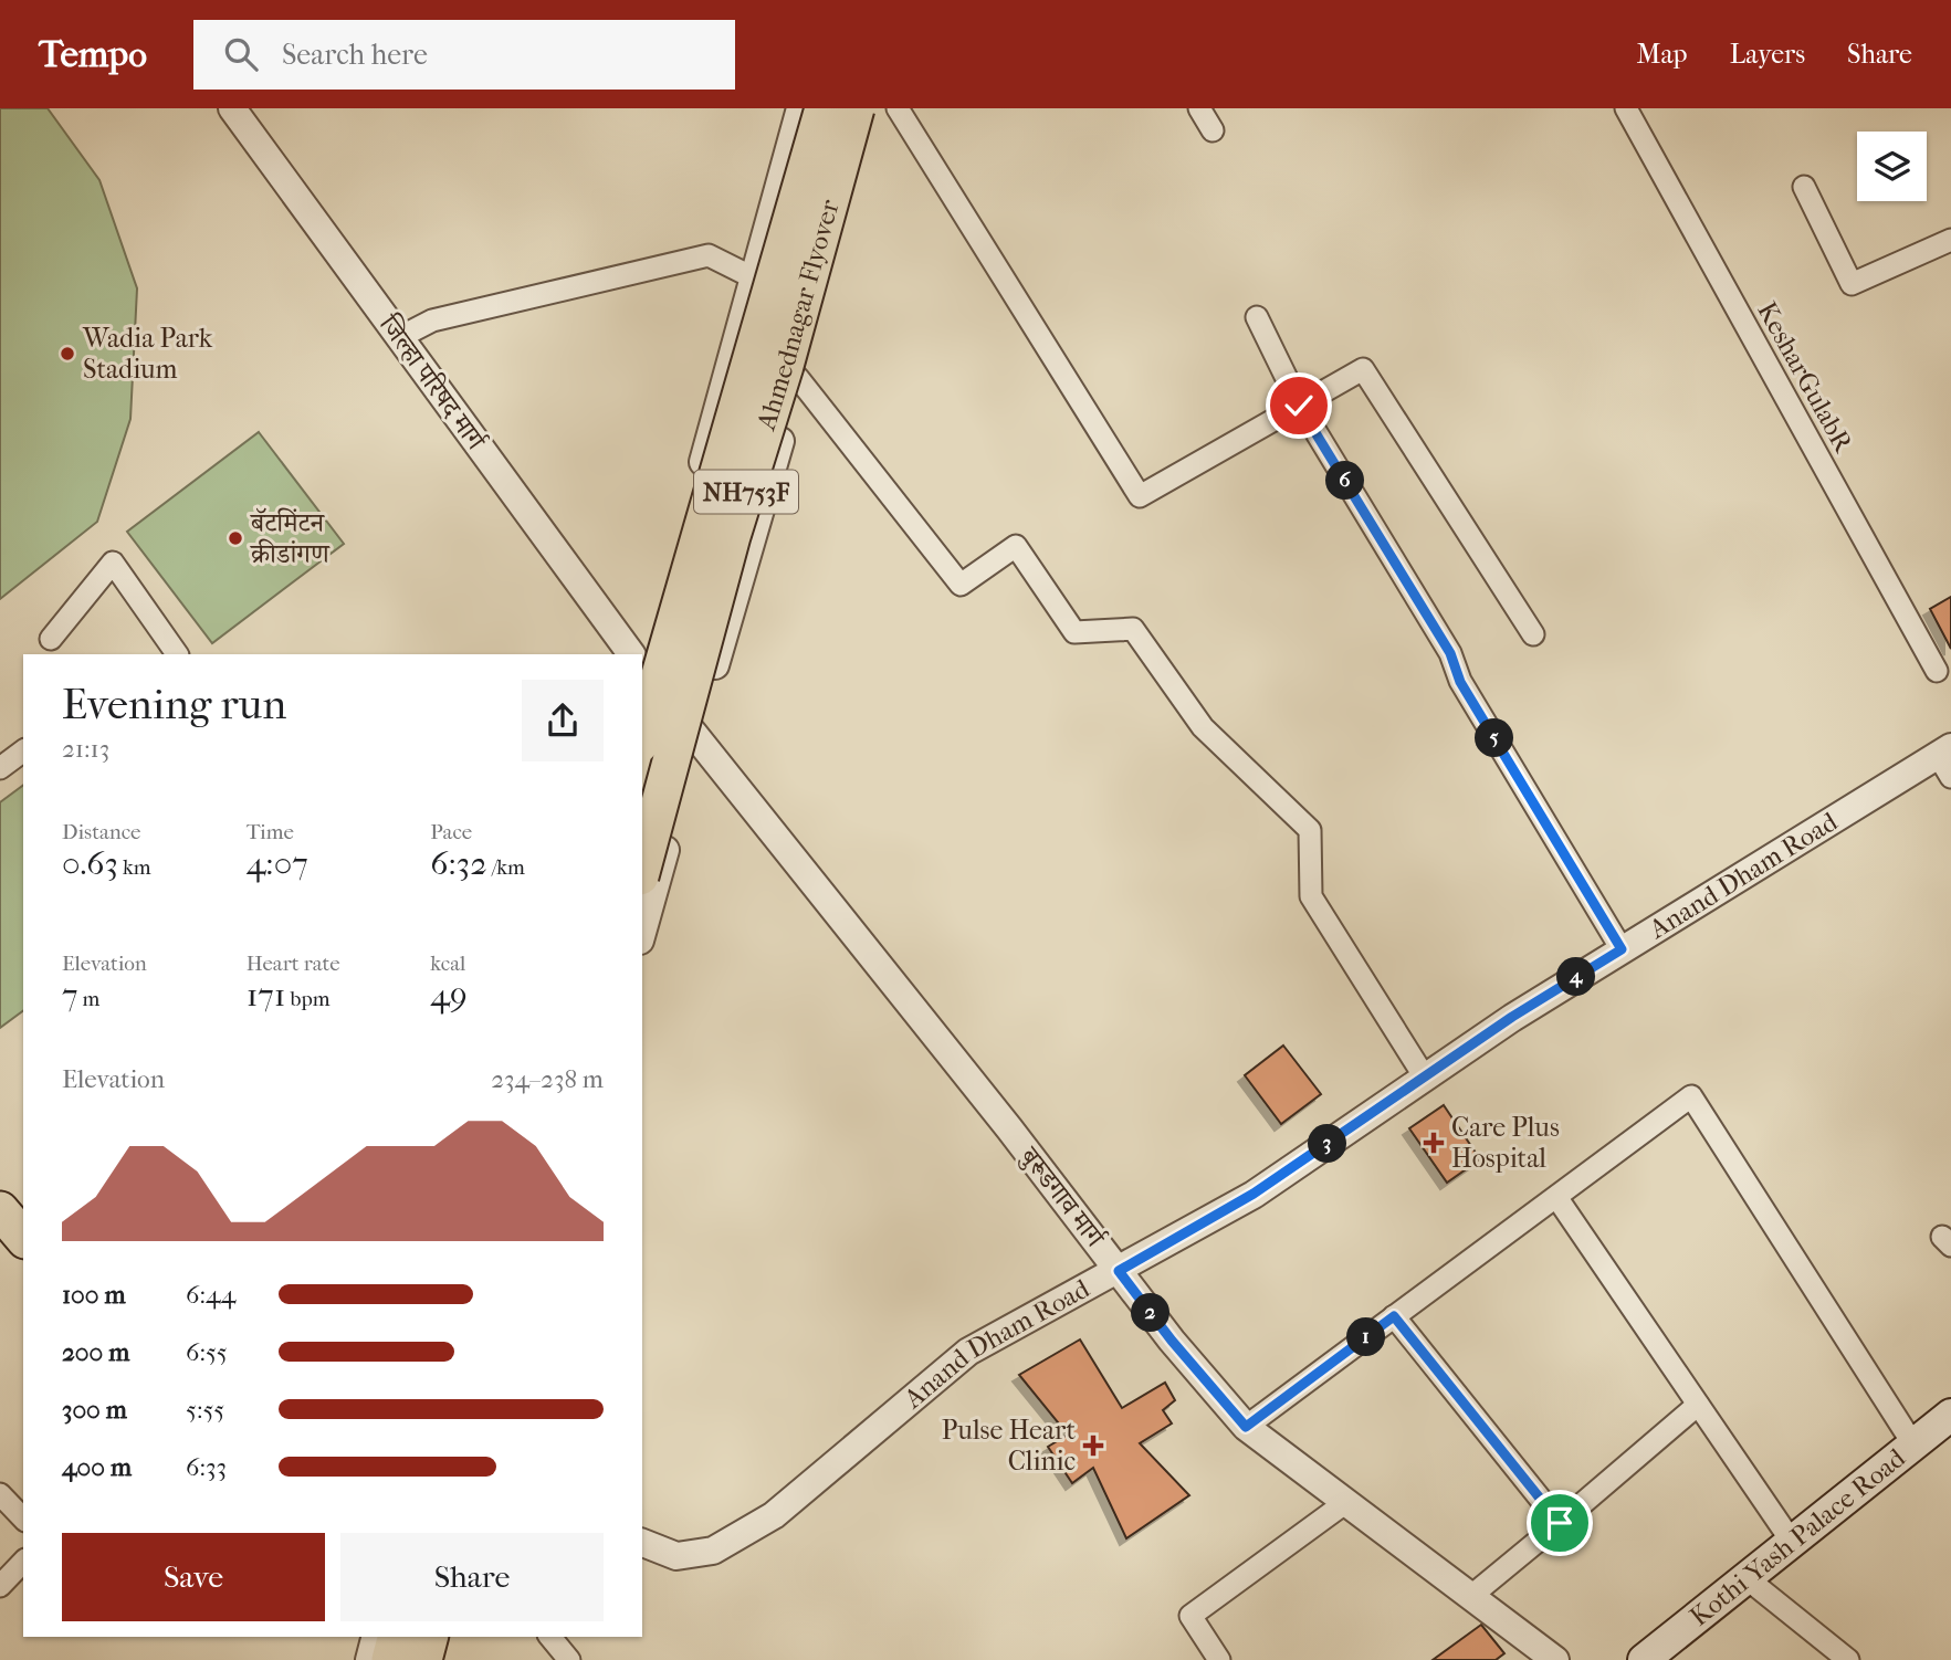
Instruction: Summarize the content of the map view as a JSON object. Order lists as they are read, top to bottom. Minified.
{"streets":{"highway":["Ahmednagar Flyover","NH753F"],"main road":["Kothi Yash Palace Road"],"street":["KesharGulabR","जिल्हा परिषद मार्ग","Anand Dham Road","बुरूडगाव मार्ग"]},"crossings":[["जिल्हा परिषद मार्ग","बुरूडगाव मार्ग"],["Anand Dham Road","बुरूडगाव मार्ग"]],"places":{"other":["Wadia Park Stadium","बॅटमिंटन क्रीडांगण"],"health":["Care Plus Hospital","Pulse Heart Clinic"]},"page":{"header":"Tempo","search":"Search here","nav":["Map","Layers","Share"],"pins":["6","5","4","3","2","1"],"heading":["Evening run","21:13"],"stats":[["Distance","0.63 km"],["Time","4:07"],["Pace","6:32 /km"],["Elevation","7 m"],["Heart rate","171 bpm"],["kcal","49"]],"chart":["Elevation","234–238 m"],"list":[{"name":"100 m","note":"6:44"},{"name":"200 m","note":"6:55"},{"name":"300 m","note":"5:55"},{"name":"400 m","note":"6:33"}],"buttons":["Save","Share"]}}
